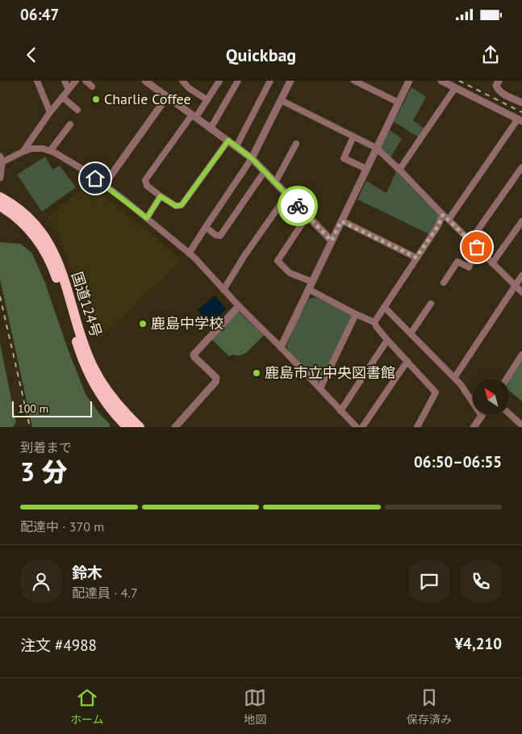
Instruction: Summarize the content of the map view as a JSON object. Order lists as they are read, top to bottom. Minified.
{"streets":{"highway":["国道124号"]},"places":["Charlie Coffee","鹿島中学校","鹿島市立中央図書館"],"scale_bar":"100 m","north":"top left","page":{"status":"06:47","header":"Quickbag","scale":"100 m","heading":["3 分","到着まで","06:50–06:55"],"panel":["鈴木","配達員 · 4.7","注文 #4988","¥4,210"],"bar":"配達中 · 370 m","tabs":["ホーム","地図","保存済み"]}}
